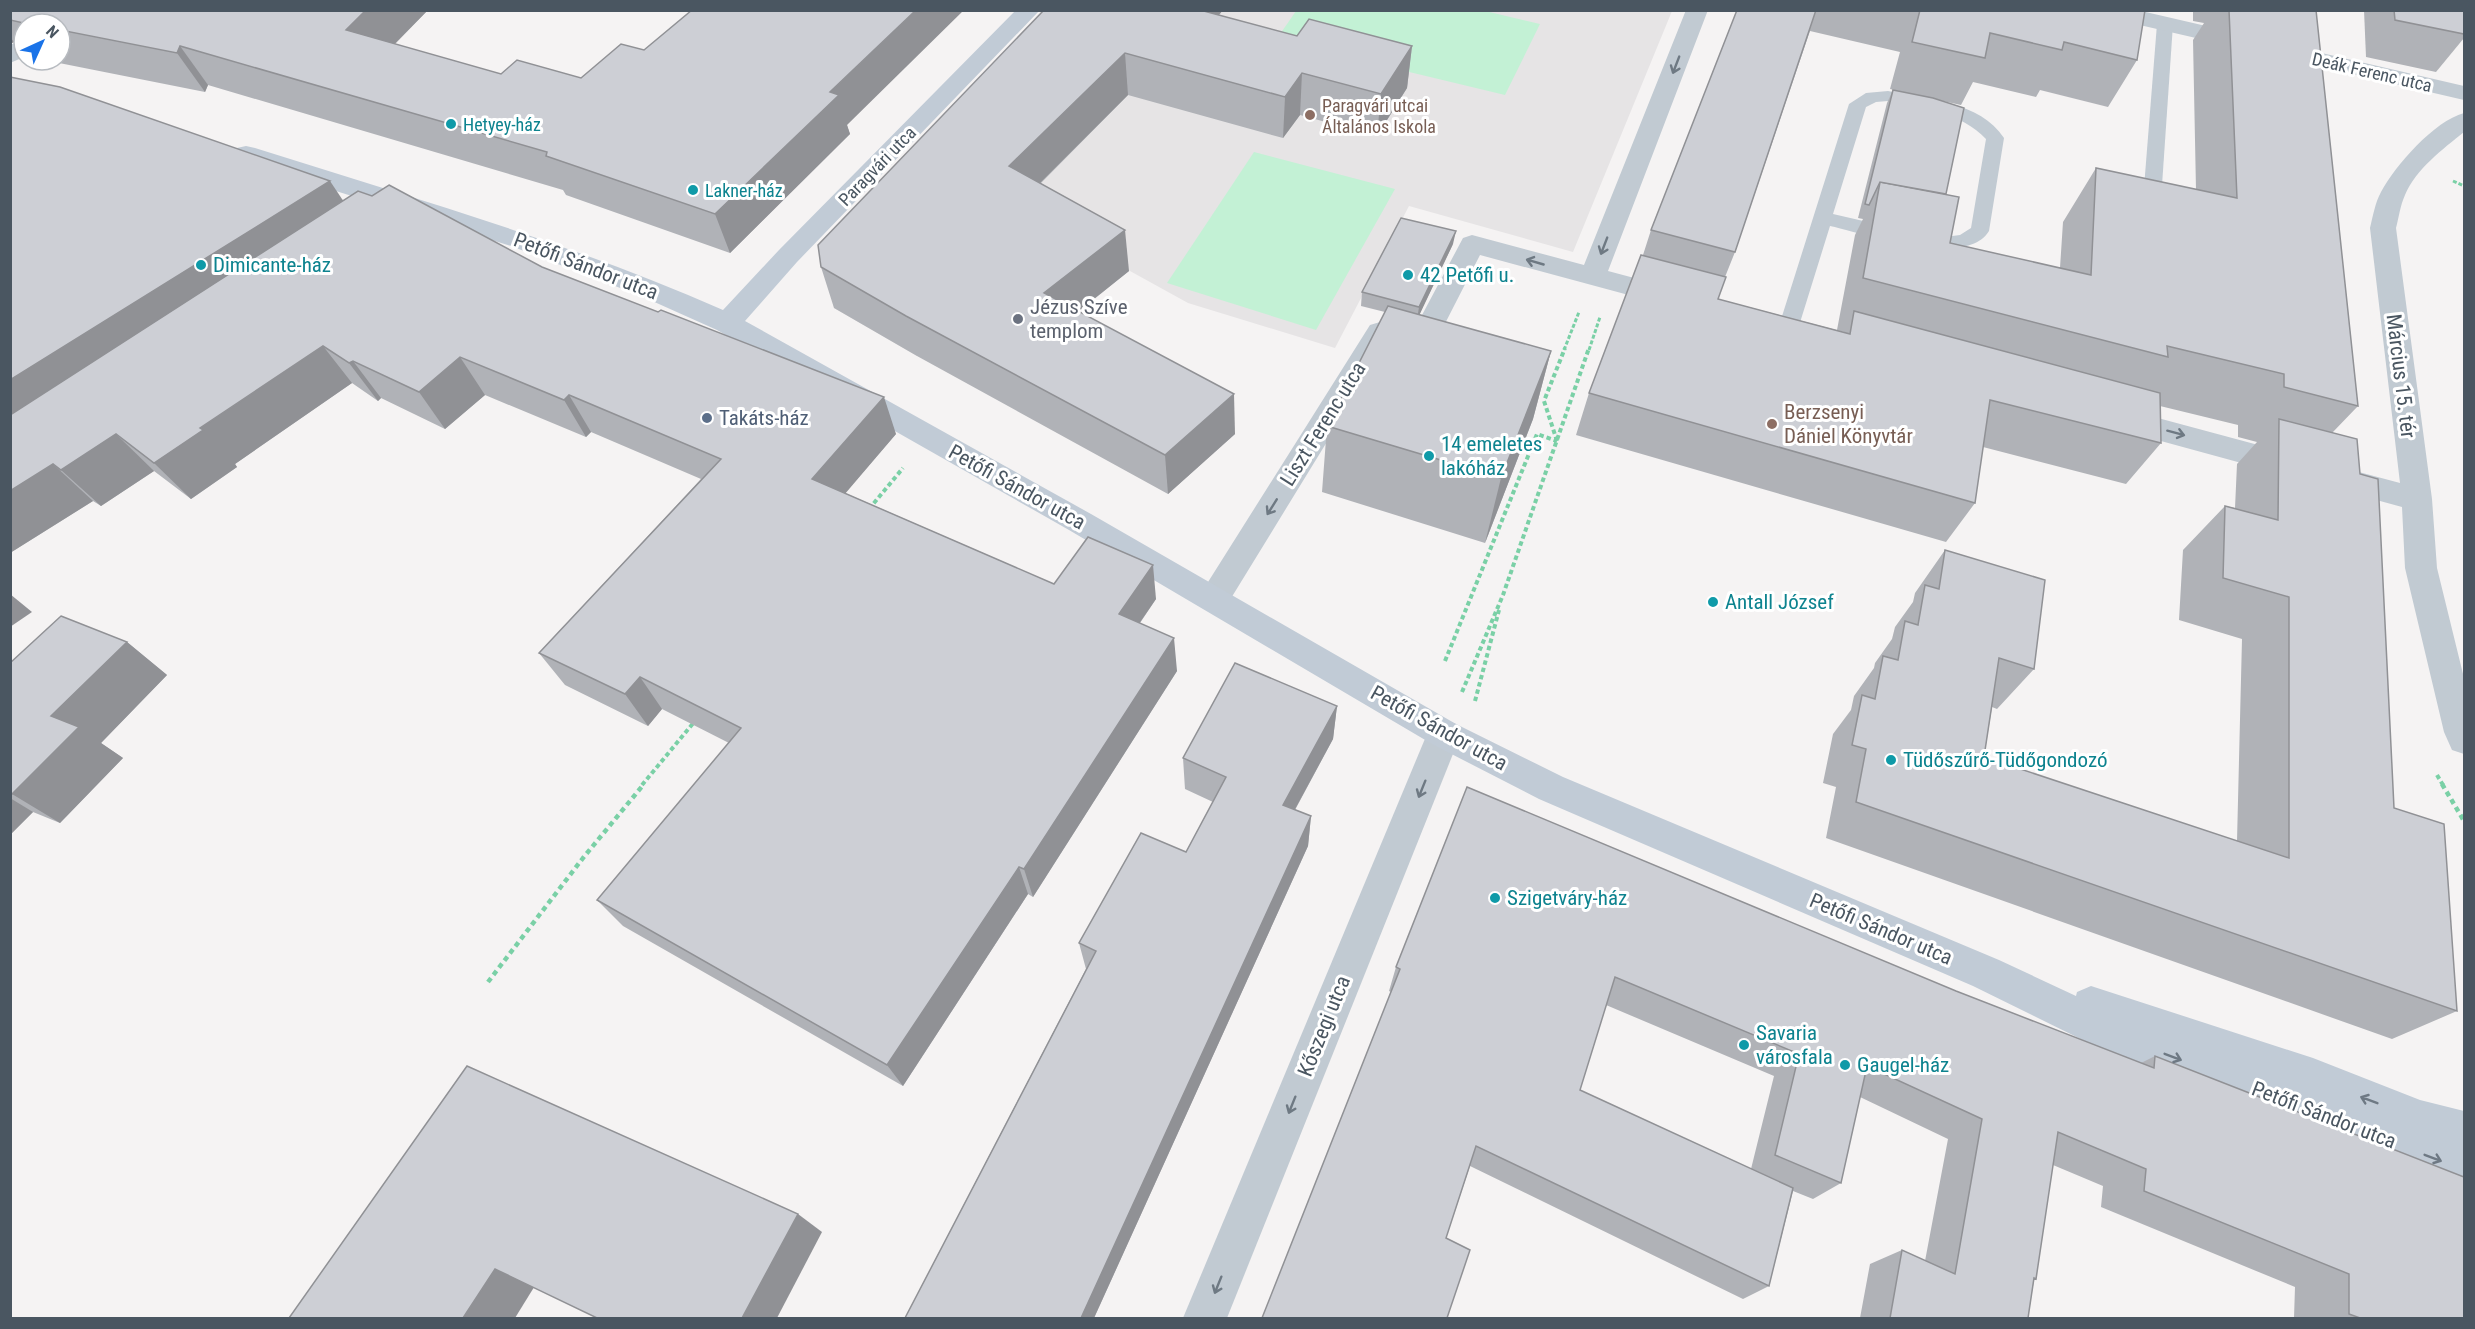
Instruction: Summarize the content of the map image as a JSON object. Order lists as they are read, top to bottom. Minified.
{"streets":{"main road":["Paragvári utca","Petőfi Sándor utca"],"street":["Deák Ferenc utca","Március 15. tér","Liszt Ferenc utca","Kőszegi utca"]},"crossings":[["Paragvári utca","Petőfi Sándor utca"],["Petőfi Sándor utca","Liszt Ferenc utca"],["Petőfi Sándor utca","Kőszegi utca"]],"one_way":["Liszt Ferenc utca","Kőszegi utca"],"places":["Paragvári utcai Általános Iskola","Hetyey-ház","Lakner-ház","Dimicante-ház","42 Petőfi u.","Jézus Szíve templom","Takáts-ház","Berzsenyi Dániel Könyvtár","14 emeletes lakóház","Antall József","Tüdőszűrő-Tüdőgondozó","Szigetváry-ház","Savaria városfala","Gaugel-ház"],"north":"top right"}
